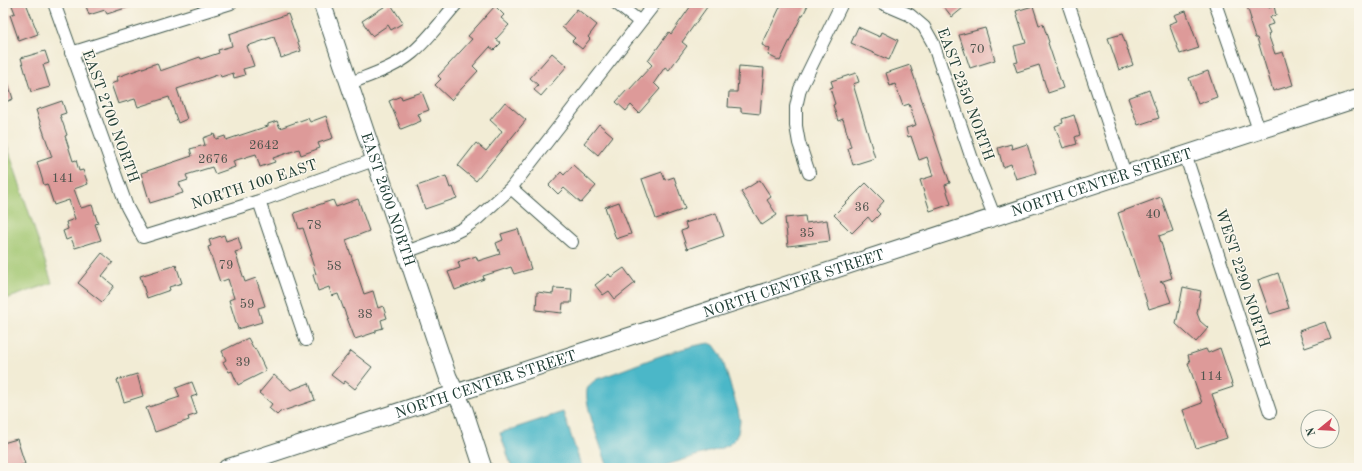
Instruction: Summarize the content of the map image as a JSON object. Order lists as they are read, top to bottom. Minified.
{"streets":{"street":["EAST 2350 NORTH","EAST 2700 NORTH","NORTH CENTER STREET","NORTH 100 EAST","EAST 2600 NORTH","WEST 2290 NORTH"]},"crossings":[["EAST 2350 NORTH","NORTH CENTER STREET"],["EAST 2700 NORTH","NORTH 100 EAST"],["NORTH CENTER STREET","EAST 2600 NORTH"],["NORTH CENTER STREET","WEST 2290 NORTH"],["NORTH 100 EAST","EAST 2600 NORTH"]],"house_numbers":["70","2642","2676","141","36","40","78","35","79","58","59","38","39","114"],"north":"left"}
